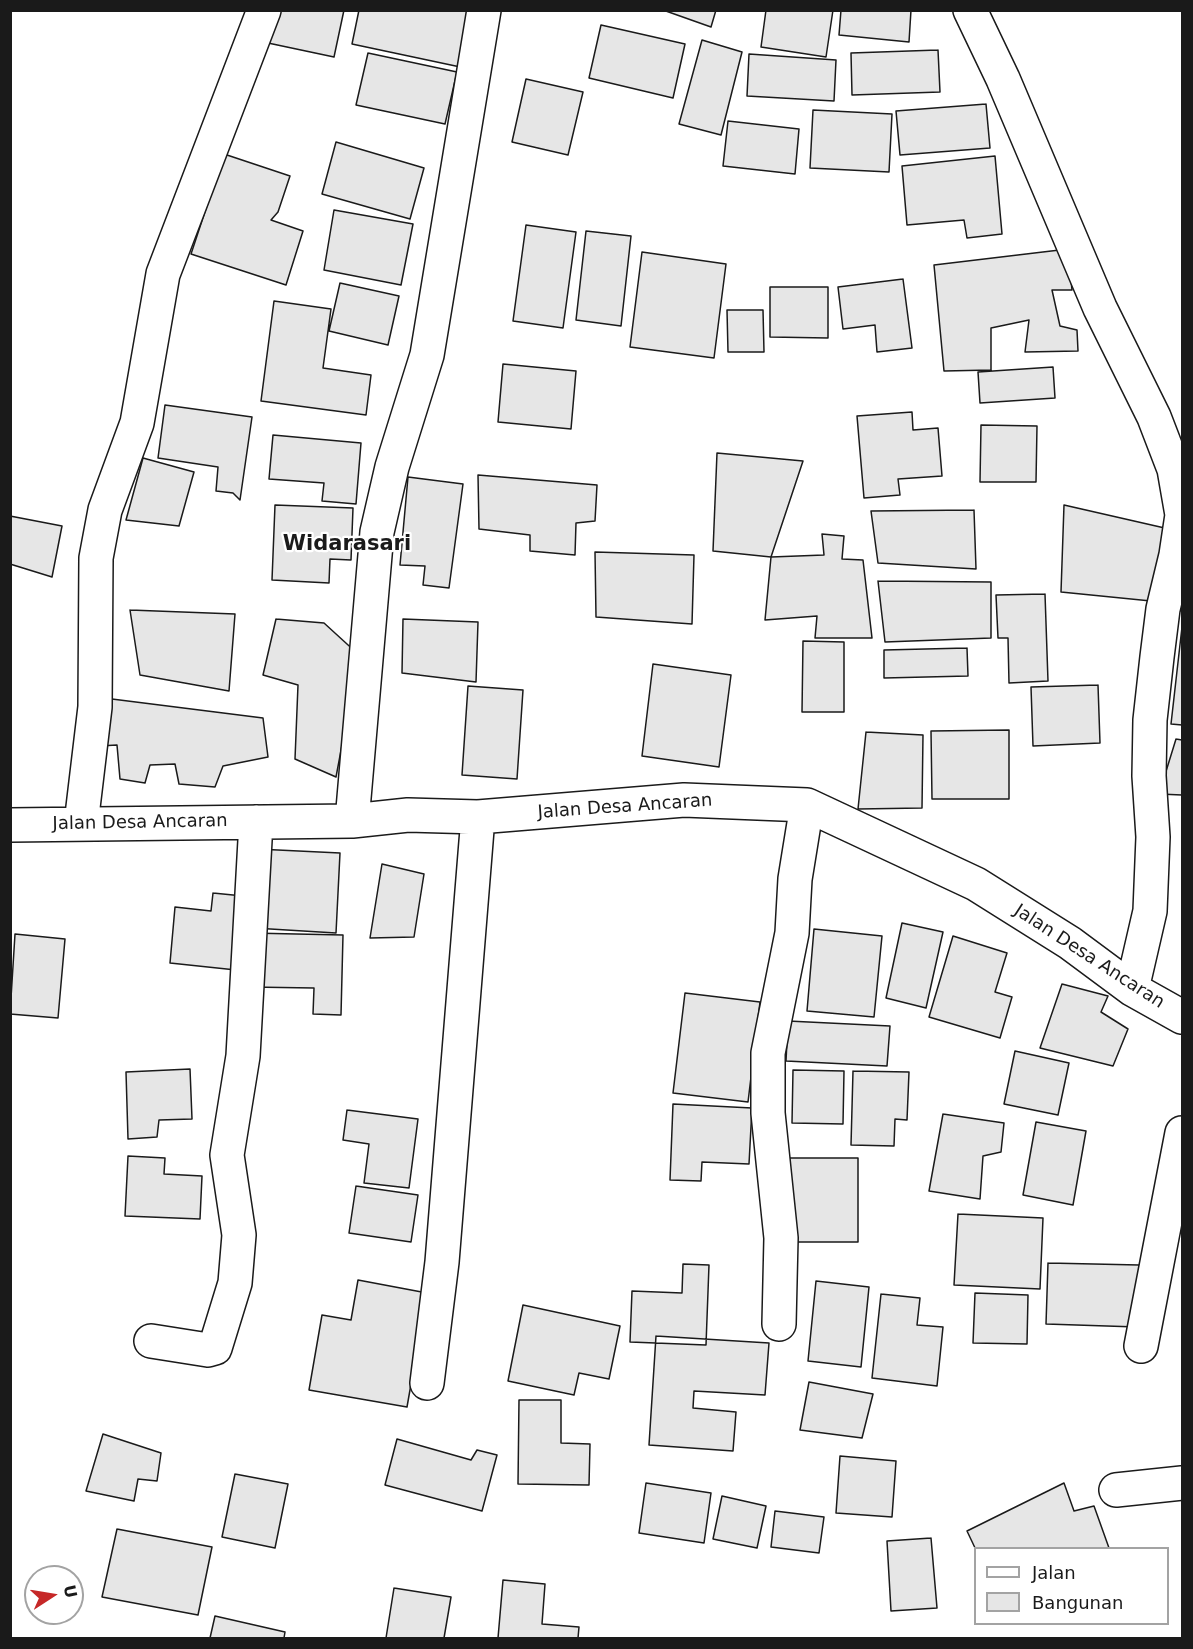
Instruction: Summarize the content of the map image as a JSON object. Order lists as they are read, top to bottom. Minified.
{"streets":{"street":["Jalan Desa Ancaran"]},"districts":["Widarasari"],"legend":["Jalan","Bangunan"],"north":"right"}
